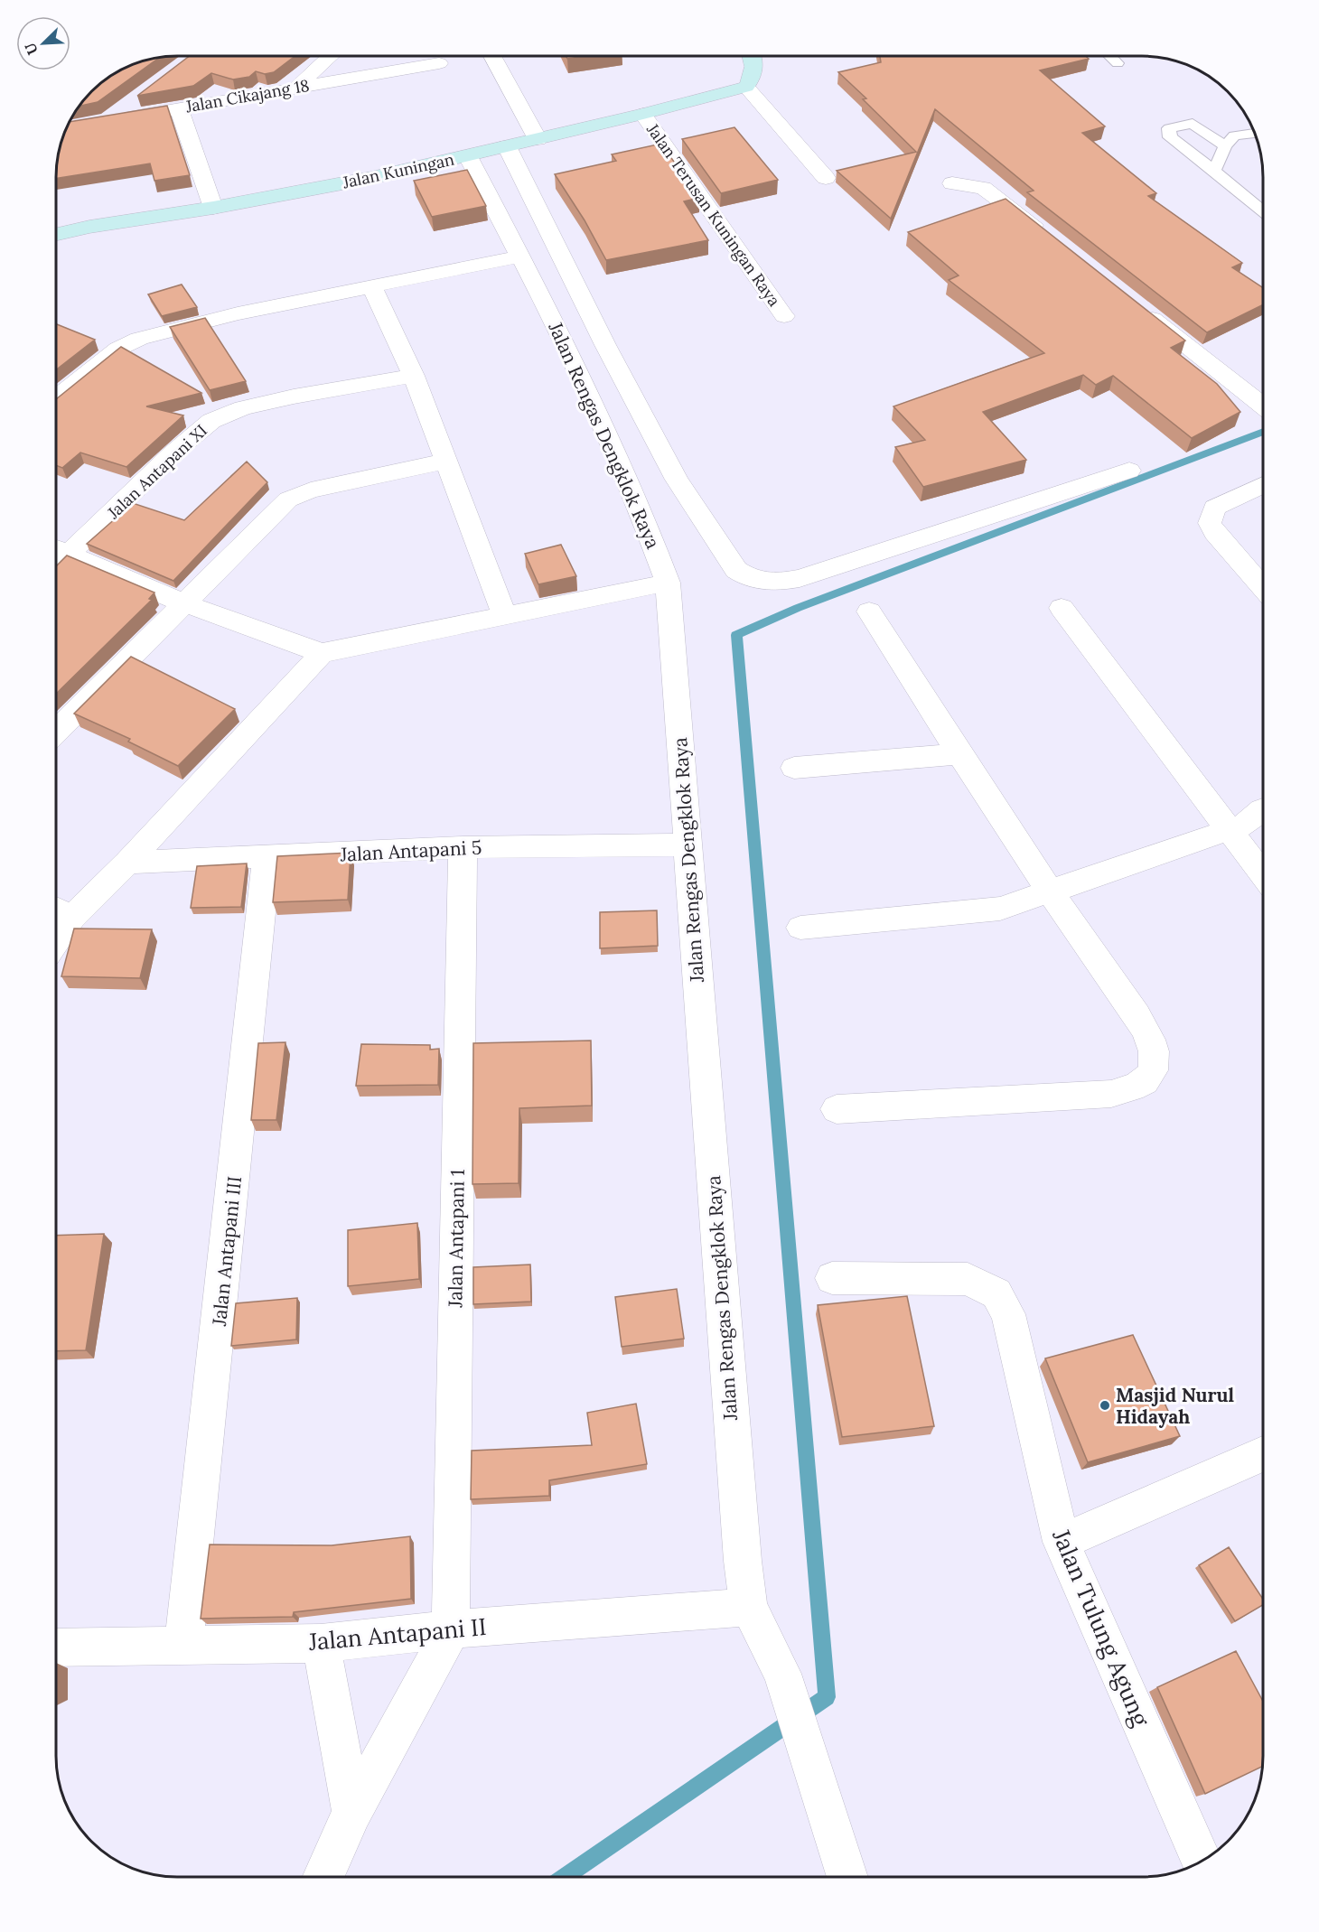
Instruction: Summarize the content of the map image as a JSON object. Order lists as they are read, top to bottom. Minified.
{"streets":{"street":["Jalan Cikajang 18","Jalan Kuningan","Jalan Terusan Kuningan Raya","Jalan Rengas Dengklok Raya","Jalan Antapani XI","Jalan Antapani 5","Jalan Antapani 1","Jalan Antapani III","Jalan Tulung Agung","Jalan Antapani II"]},"crossings":[["Jalan Kuningan","Jalan Terusan Kuningan Raya"],["Jalan Kuningan","Jalan Rengas Dengklok Raya"],["Jalan Rengas Dengklok Raya","Jalan Antapani 5"],["Jalan Rengas Dengklok Raya","Jalan Antapani II"],["Jalan Antapani 5","Jalan Antapani 1"],["Jalan Antapani 5","Jalan Antapani III"],["Jalan Antapani 1","Jalan Antapani II"],["Jalan Antapani III","Jalan Antapani II"]],"places":["Masjid Nurul Hidayah"],"north":"bottom left"}
